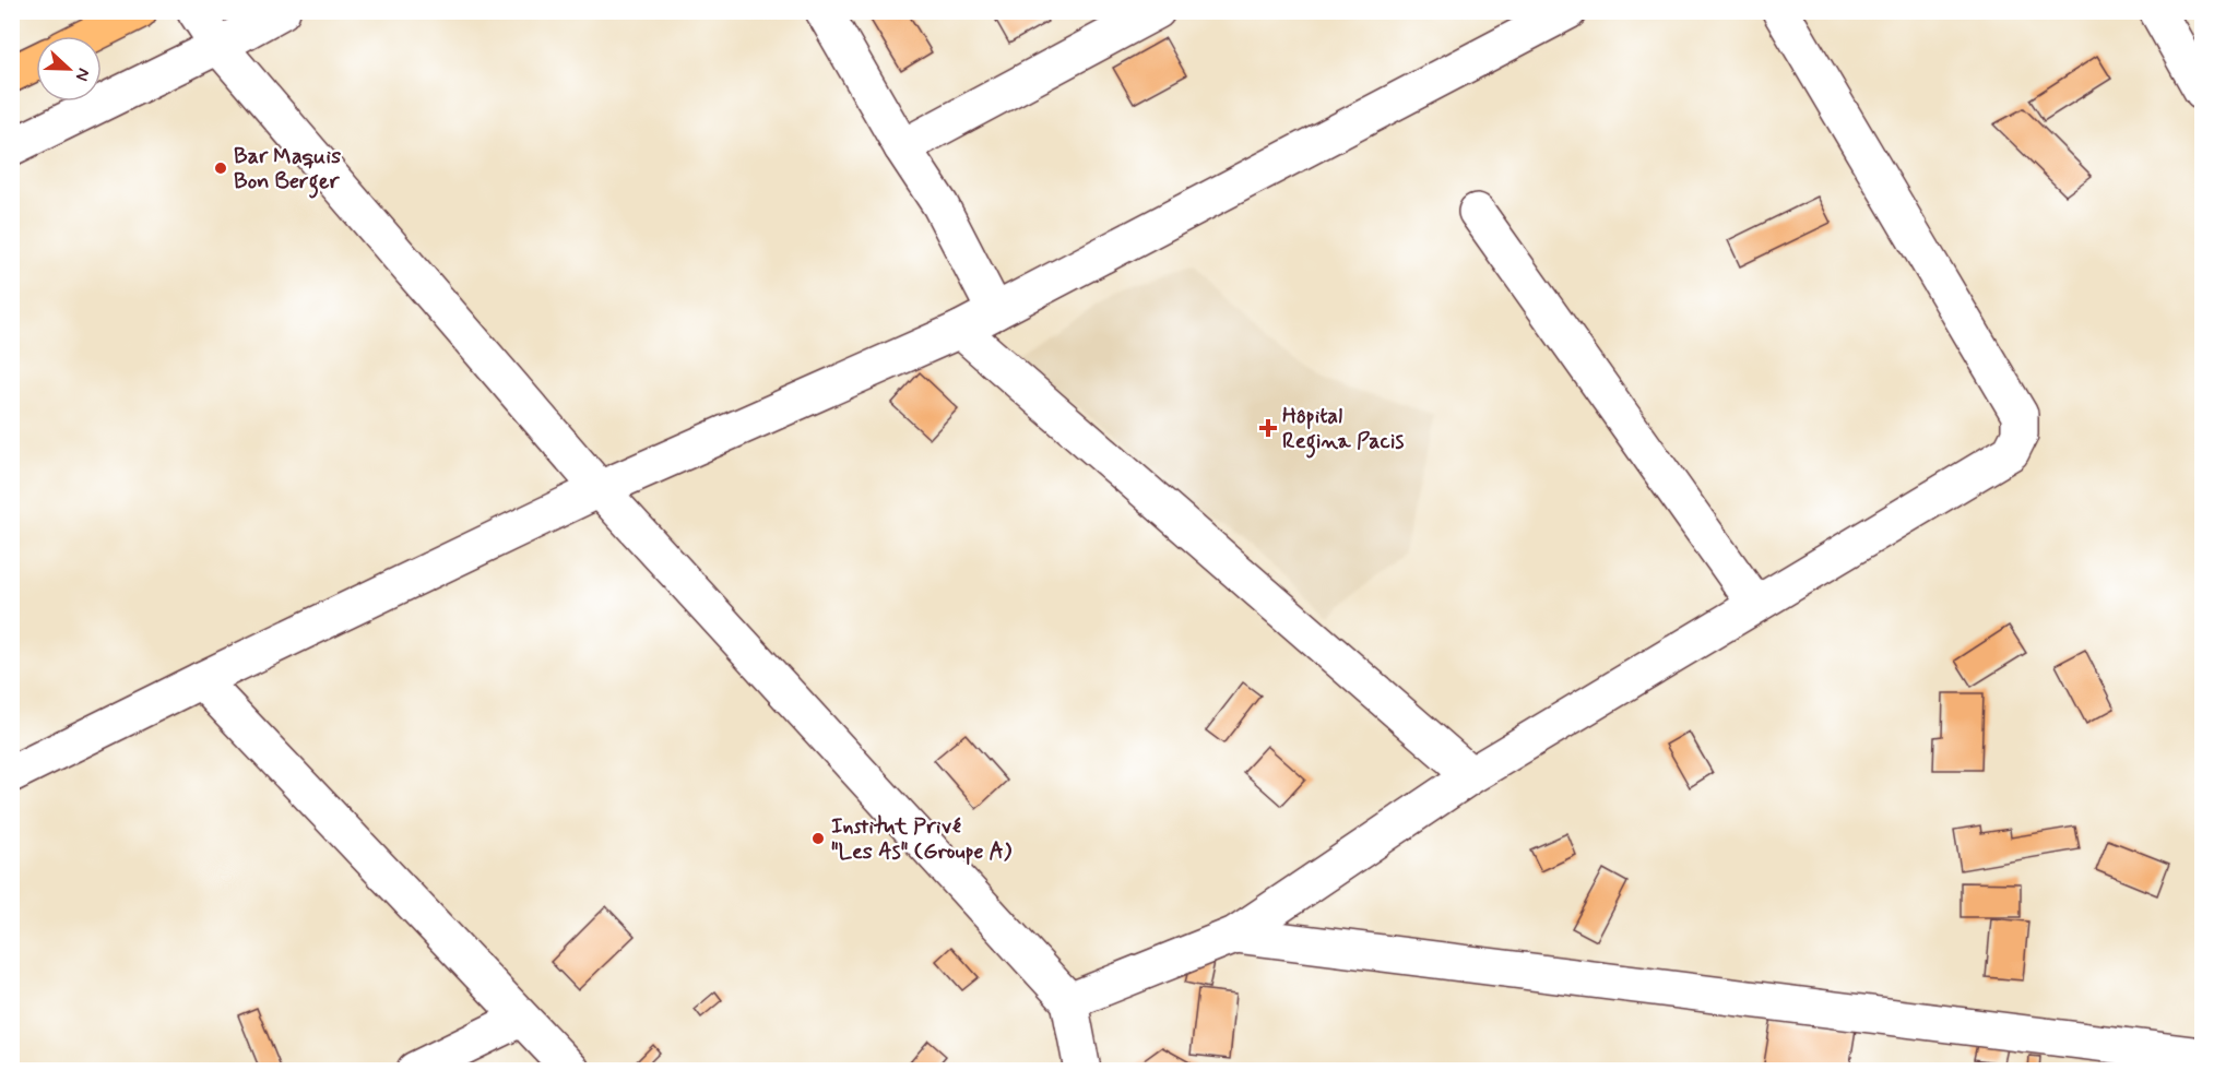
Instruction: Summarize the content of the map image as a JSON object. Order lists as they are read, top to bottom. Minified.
{"places":{"other":["Bar Maquis Bon Berger","Institut Privé \"Les As\" (Groupe A)"],"health":["Hôpital Regina Pacis"]},"north":"right"}
